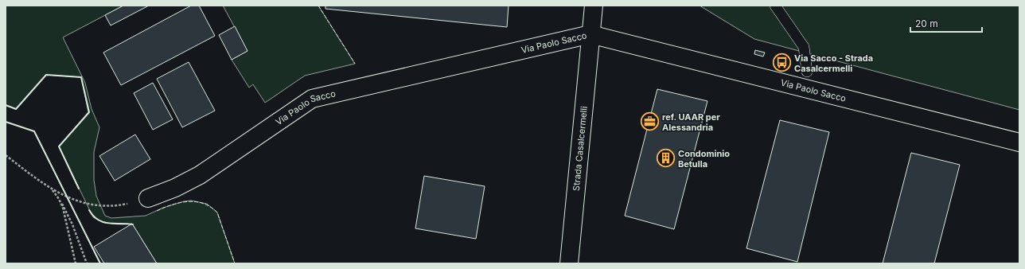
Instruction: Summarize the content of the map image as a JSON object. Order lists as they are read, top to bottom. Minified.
{"streets":{"street":["Via Paolo Sacco","Strada Casalcermelli"]},"crossings":[["Via Paolo Sacco","Strada Casalcermelli"]],"places":{"bus stop":["Via Sacco - Strada Casalcermelli"],"office":["ref. UAAR per Alessandria"],"building":["Condominio Betulla"]},"scale_bar":"20 m"}
